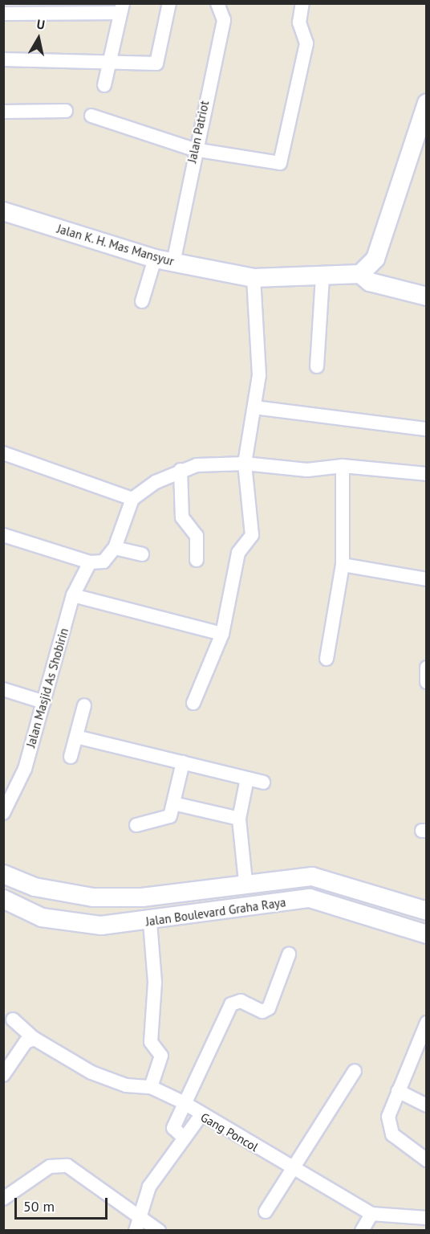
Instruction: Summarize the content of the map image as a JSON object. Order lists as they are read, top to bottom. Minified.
{"streets":{"main road":["Jalan K. H. Mas Mansyur","Jalan Boulevard Graha Raya"],"street":["Jalan Patriot","Jalan Masjid As Shobirin","Gang Poncol"]},"crossings":[["Jalan Patriot","Jalan K. H. Mas Mansyur"]],"scale_bar":"50 m","north":"top"}
